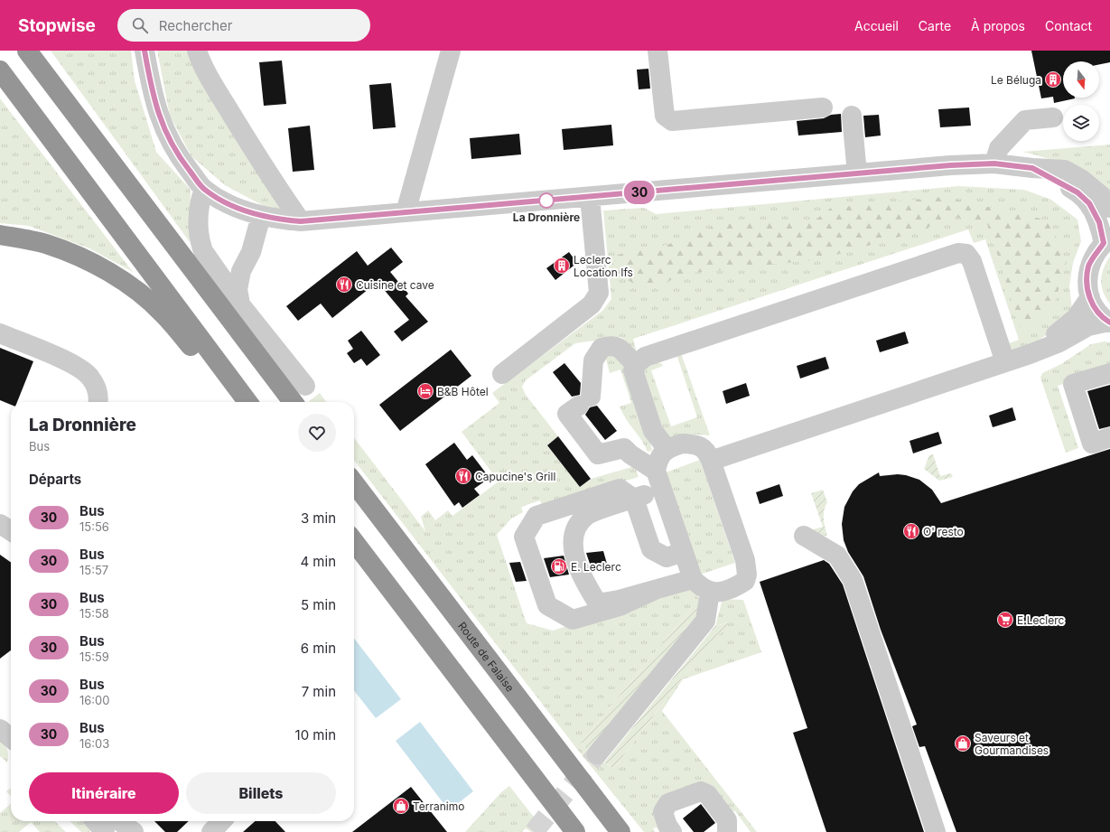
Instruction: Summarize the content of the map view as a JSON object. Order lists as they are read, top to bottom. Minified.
{"streets":{"highway":["Route de Falaise"]},"places":{"building":["Le Béluga","Leclerc Location Ifs"],"other":["La Dronnière"],"restaurant":["Cuisine et cave","Capucine's Grill","O' resto"],"hotel":["B&B Hôtel"],"fuel station":["E. Leclerc"],"supermarket":["E.Leclerc"],"shop":["Saveurs et Gourmandises","Terranimo"]},"lines":["bus line 30"],"north":"bottom","page":{"header":"Stopwise","search":"Rechercher","nav":["Accueil","Carte","À propos","Contact"],"on_map":"30","heading":[["La Dronnière","Bus"],"Départs"],"list":[{"mark":"30","name":"Bus","note":"15:56","value":"3 min"},{"mark":"30","name":"Bus","note":"15:57","value":"4 min"},{"mark":"30","name":"Bus","note":"15:58","value":"5 min"},{"mark":"30","name":"Bus","note":"15:59","value":"6 min"},{"mark":"30","name":"Bus","note":"16:00","value":"7 min"},{"mark":"30","name":"Bus","note":"16:03","value":"10 min"}],"buttons":["Itinéraire","Billets"]}}
